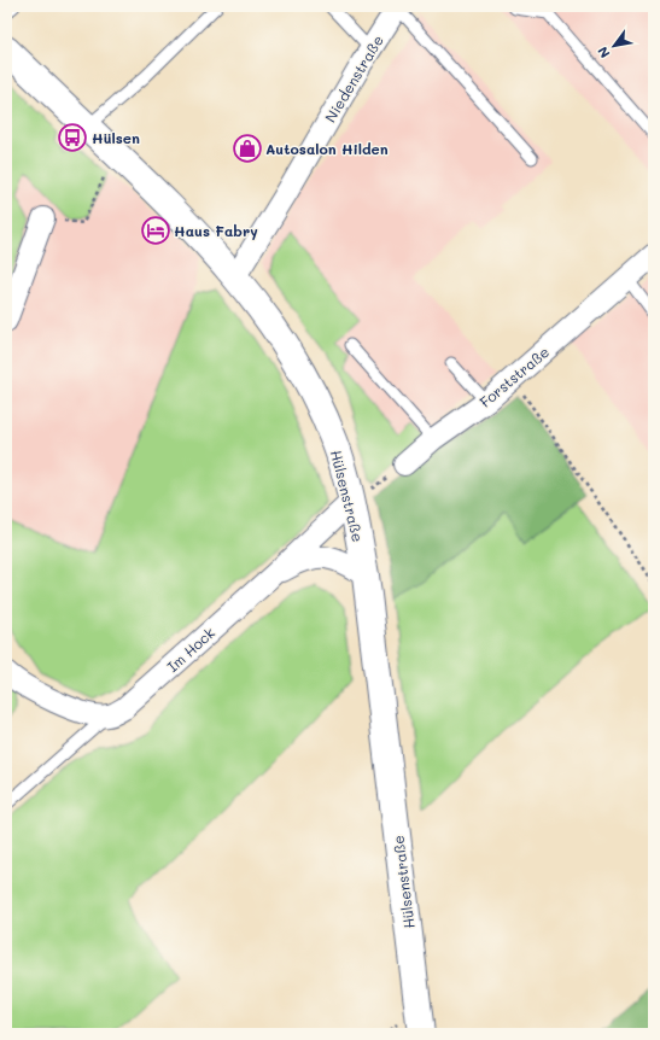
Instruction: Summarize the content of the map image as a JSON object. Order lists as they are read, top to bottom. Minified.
{"streets":{"main road":["Hülsenstraße"],"street":["Niedenstraße","Forststraße","Im Hock"]},"crossings":[["Niedenstraße","Hülsenstraße"],["Hülsenstraße","Im Hock"]],"places":{"bus stop":["Hülsen"],"shop":["Autosalon Hilden"],"hotel":["Haus Fabry"]},"north":"bottom left"}
